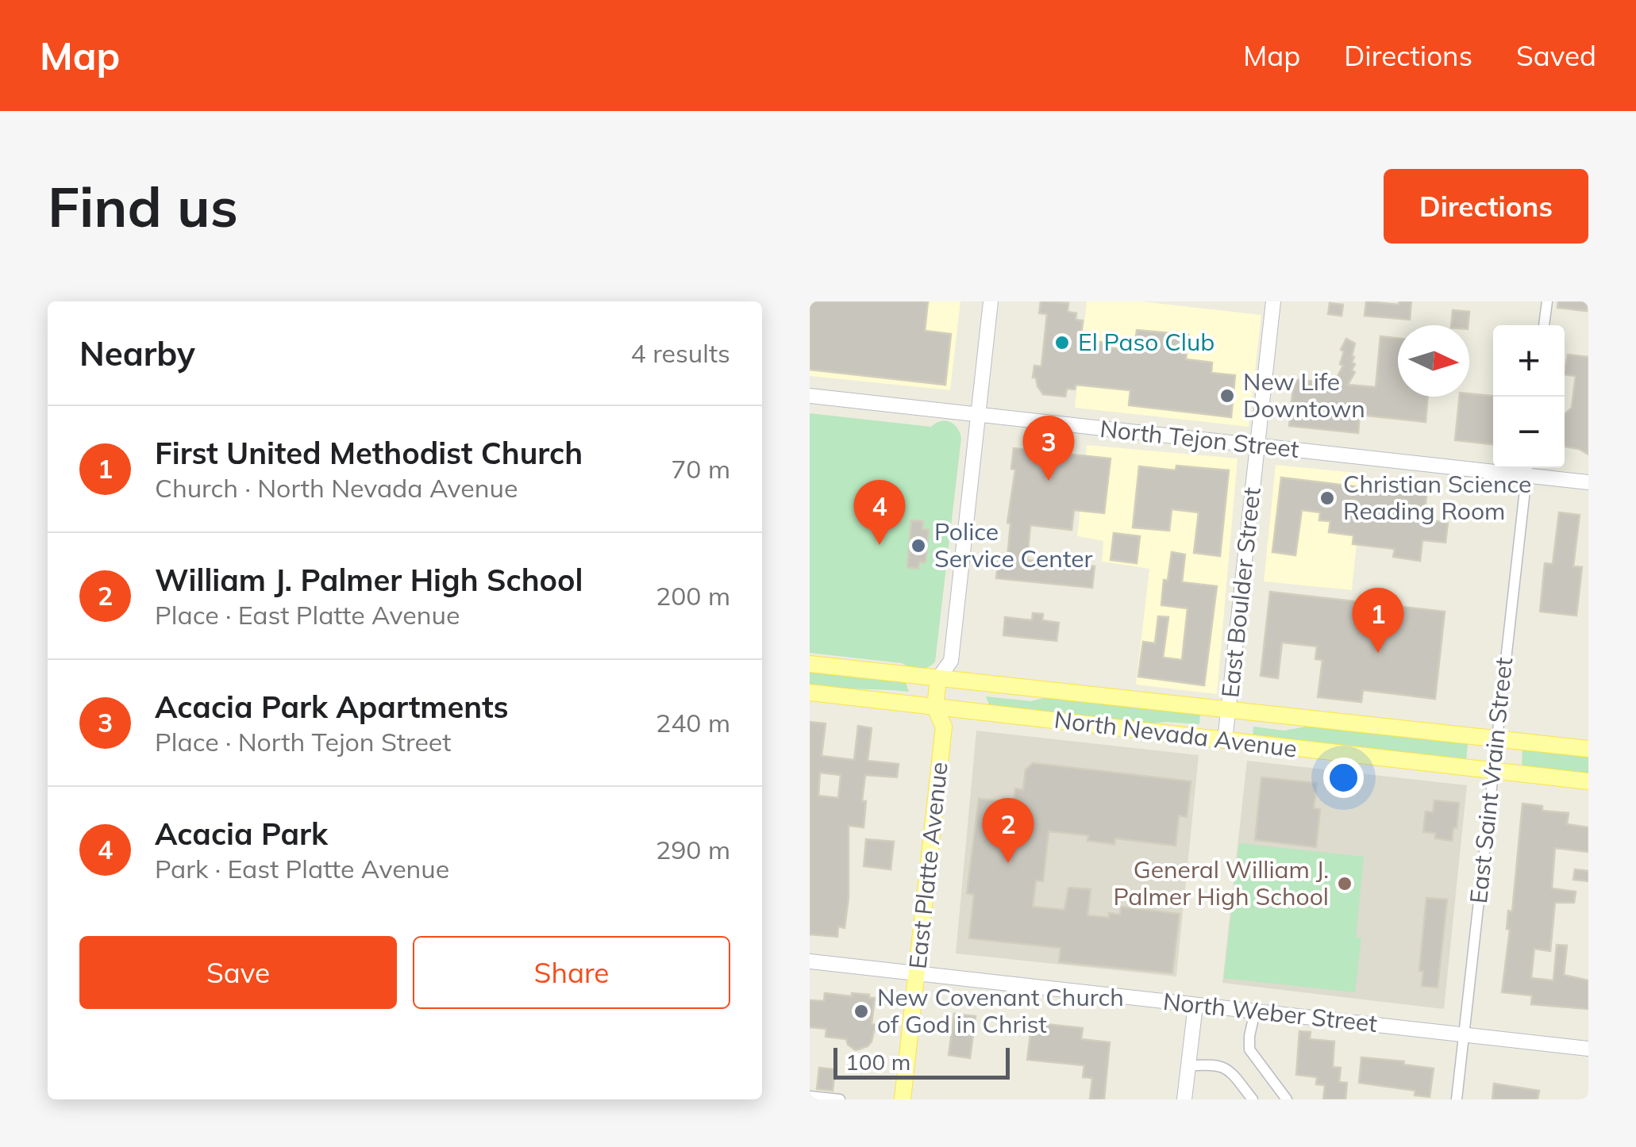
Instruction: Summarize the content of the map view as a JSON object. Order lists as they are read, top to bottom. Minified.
{"streets":{"main road":["North Nevada Avenue","East Platte Avenue"],"street":["North Tejon Street","East Boulder Street","East Saint Vrain Street","North Weber Street"]},"crossings":[["North Tejon Street","East Boulder Street"],["North Tejon Street","East Saint Vrain Street"],["East Boulder Street","North Nevada Avenue"],["North Nevada Avenue","East Saint Vrain Street"],["North Nevada Avenue","East Platte Avenue"],["East Saint Vrain Street","North Weber Street"],["East Platte Avenue","North Weber Street"]],"places":["El Paso Club","New Life Downtown","Christian Science Reading Room","Police Service Center","General William J. Palmer High School","New Covenant Church of God in Christ"],"scale_bar":"100 m","north":"right","page":{"header":"Map","nav":["Map","Directions","Saved"],"buttons":["Directions",["Save","Share"]],"title":"Find us","heading":["Nearby","4 results"],"map_buttons":["+","−"],"list":[{"mark":"1","name":"First United Methodist Church","note":"Church · North Nevada Avenue","value":"70 m"},{"mark":"2","name":"William J. Palmer High School","note":"Place · East Platte Avenue","value":"200 m"},{"mark":"3","name":"Acacia Park Apartments","note":"Place · North Tejon Street","value":"240 m"},{"mark":"4","name":"Acacia Park","note":"Park · East Platte Avenue","value":"290 m"}],"pins":["3","4","1","2"],"scale":"100 m"}}
